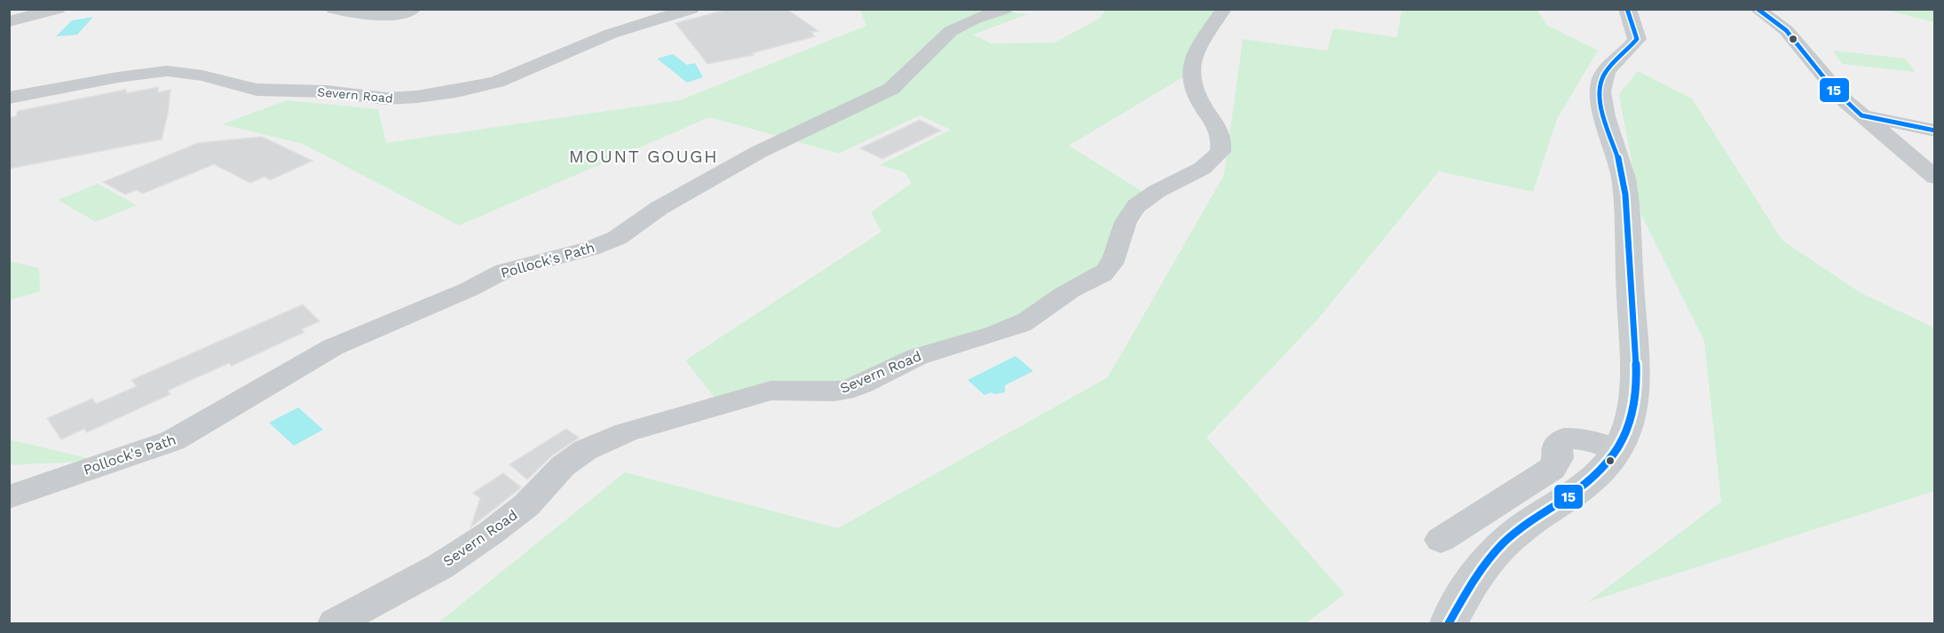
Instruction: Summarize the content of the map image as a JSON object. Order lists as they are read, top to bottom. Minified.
{"streets":{"street":["Severn Road","Pollock's Path"]},"districts":["MOUNT GOUGH"],"lines":["transit line 15"]}
